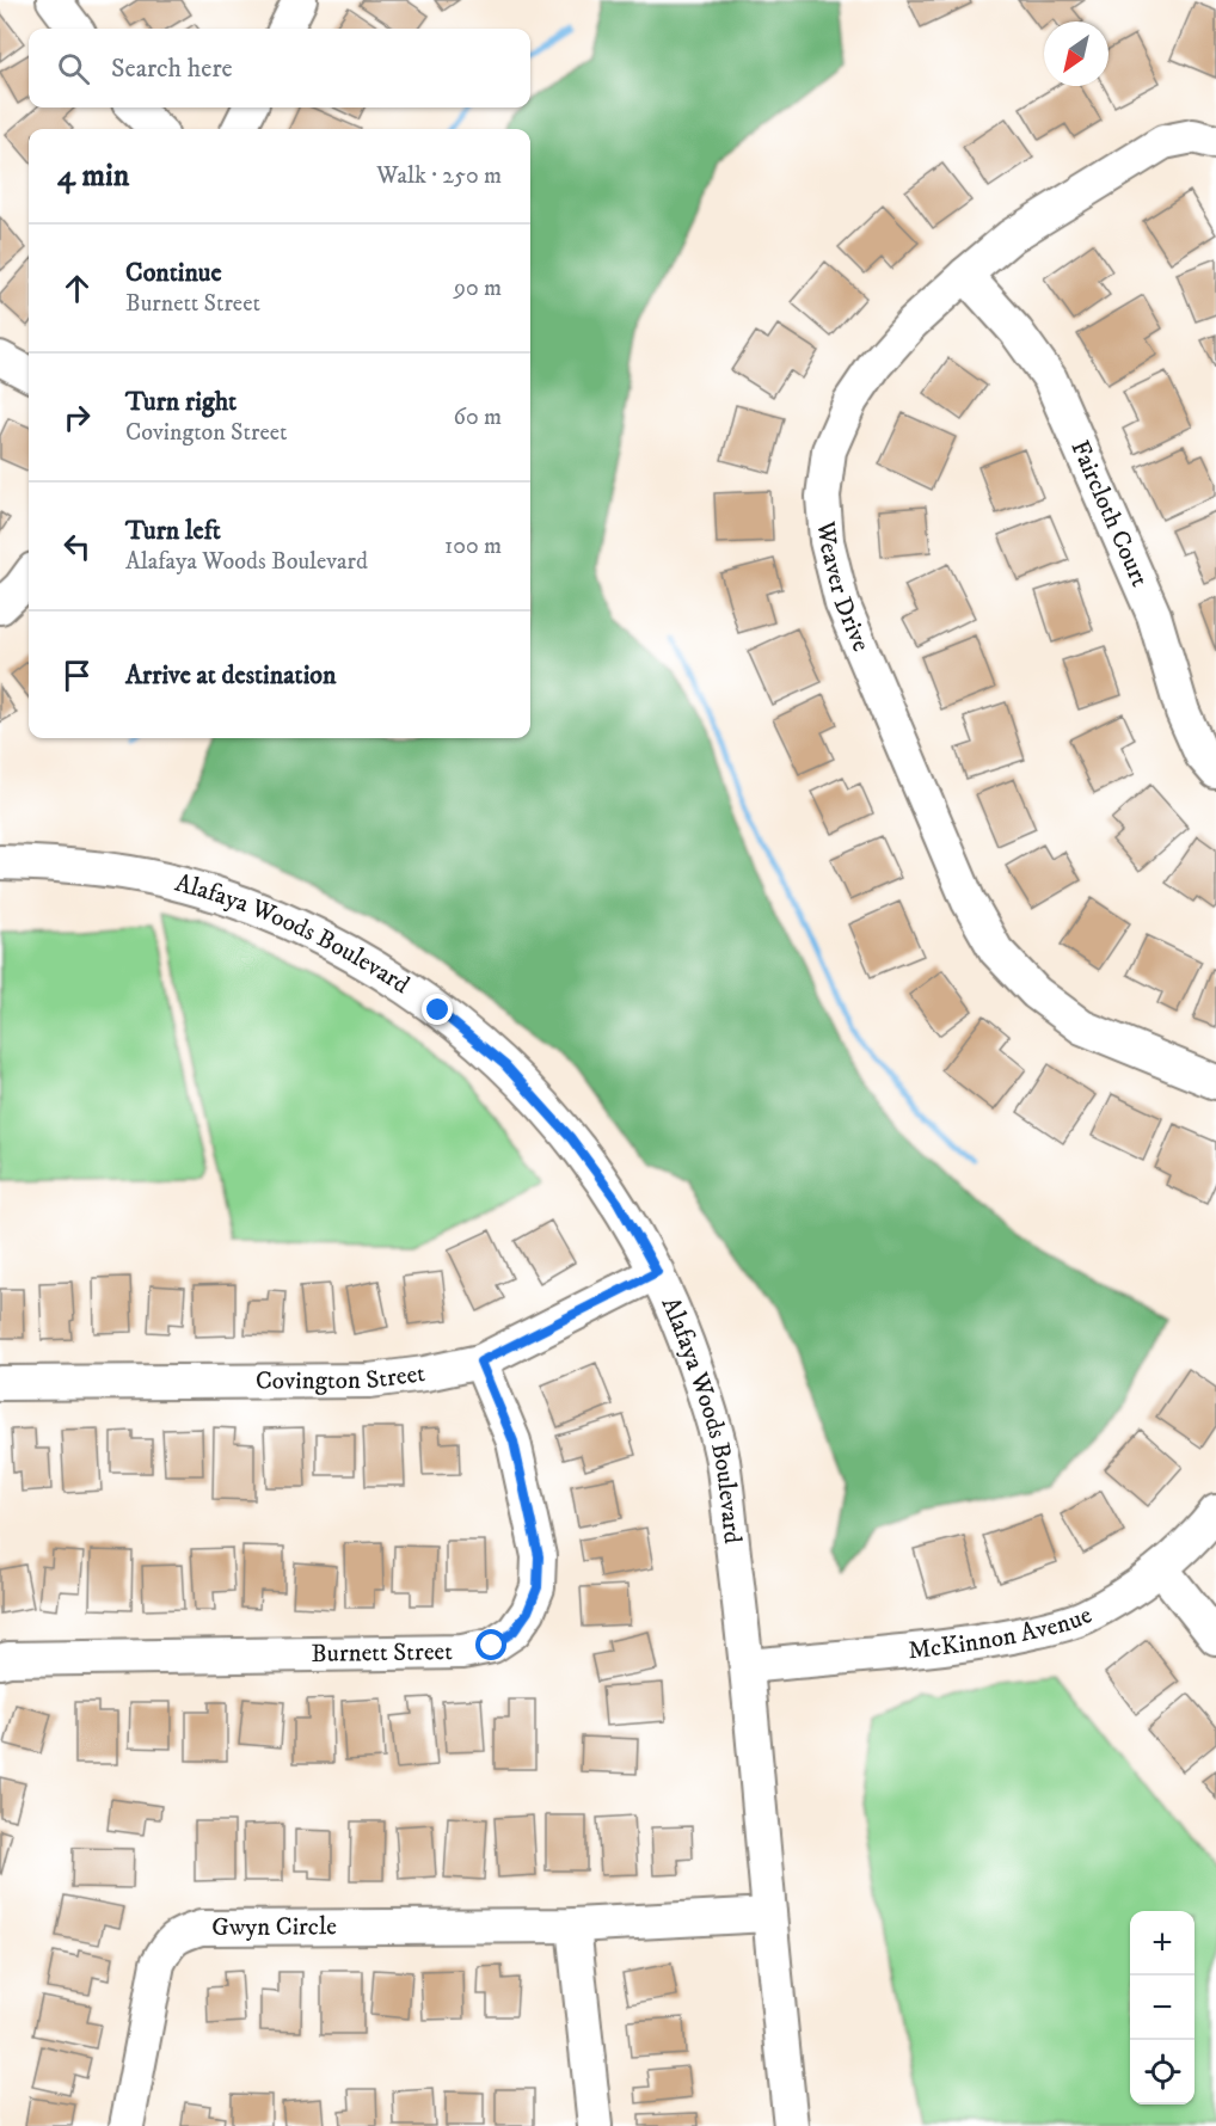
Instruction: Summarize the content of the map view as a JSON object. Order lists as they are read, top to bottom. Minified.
{"streets":{"street":["Faircloth Court","Weaver Drive","Alafaya Woods Boulevard","Covington Street","McKinnon Avenue","Burnett Street","Gwyn Circle"]},"crossings":[["Faircloth Court","Weaver Drive"],["Alafaya Woods Boulevard","Covington Street"],["Alafaya Woods Boulevard","McKinnon Avenue"],["Alafaya Woods Boulevard","Gwyn Circle"],["Covington Street","Burnett Street"]],"north":"bottom left","page":{"search":"Search here","heading":["4 min","Walk · 250 m"],"list":[["Continue","Burnett Street","90 m"],["Turn right","Covington Street","60 m"],["Turn left","Alafaya Woods Boulevard","100 m"],"Arrive at destination"],"map_buttons":["+","−"]}}
